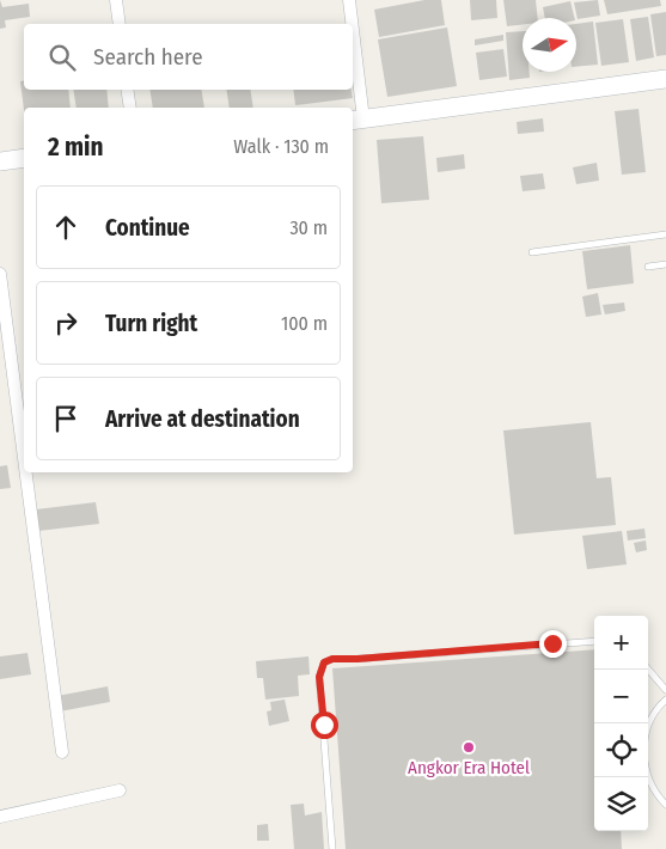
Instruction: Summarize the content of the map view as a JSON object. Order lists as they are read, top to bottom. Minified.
{"places":["Angkor Era Hotel"],"north":"right","page":{"search":"Search here","heading":["2 min","Walk · 130 m"],"list":[["Continue","30 m"],["Turn right","100 m"],"Arrive at destination"],"map_buttons":["+","−"]}}
